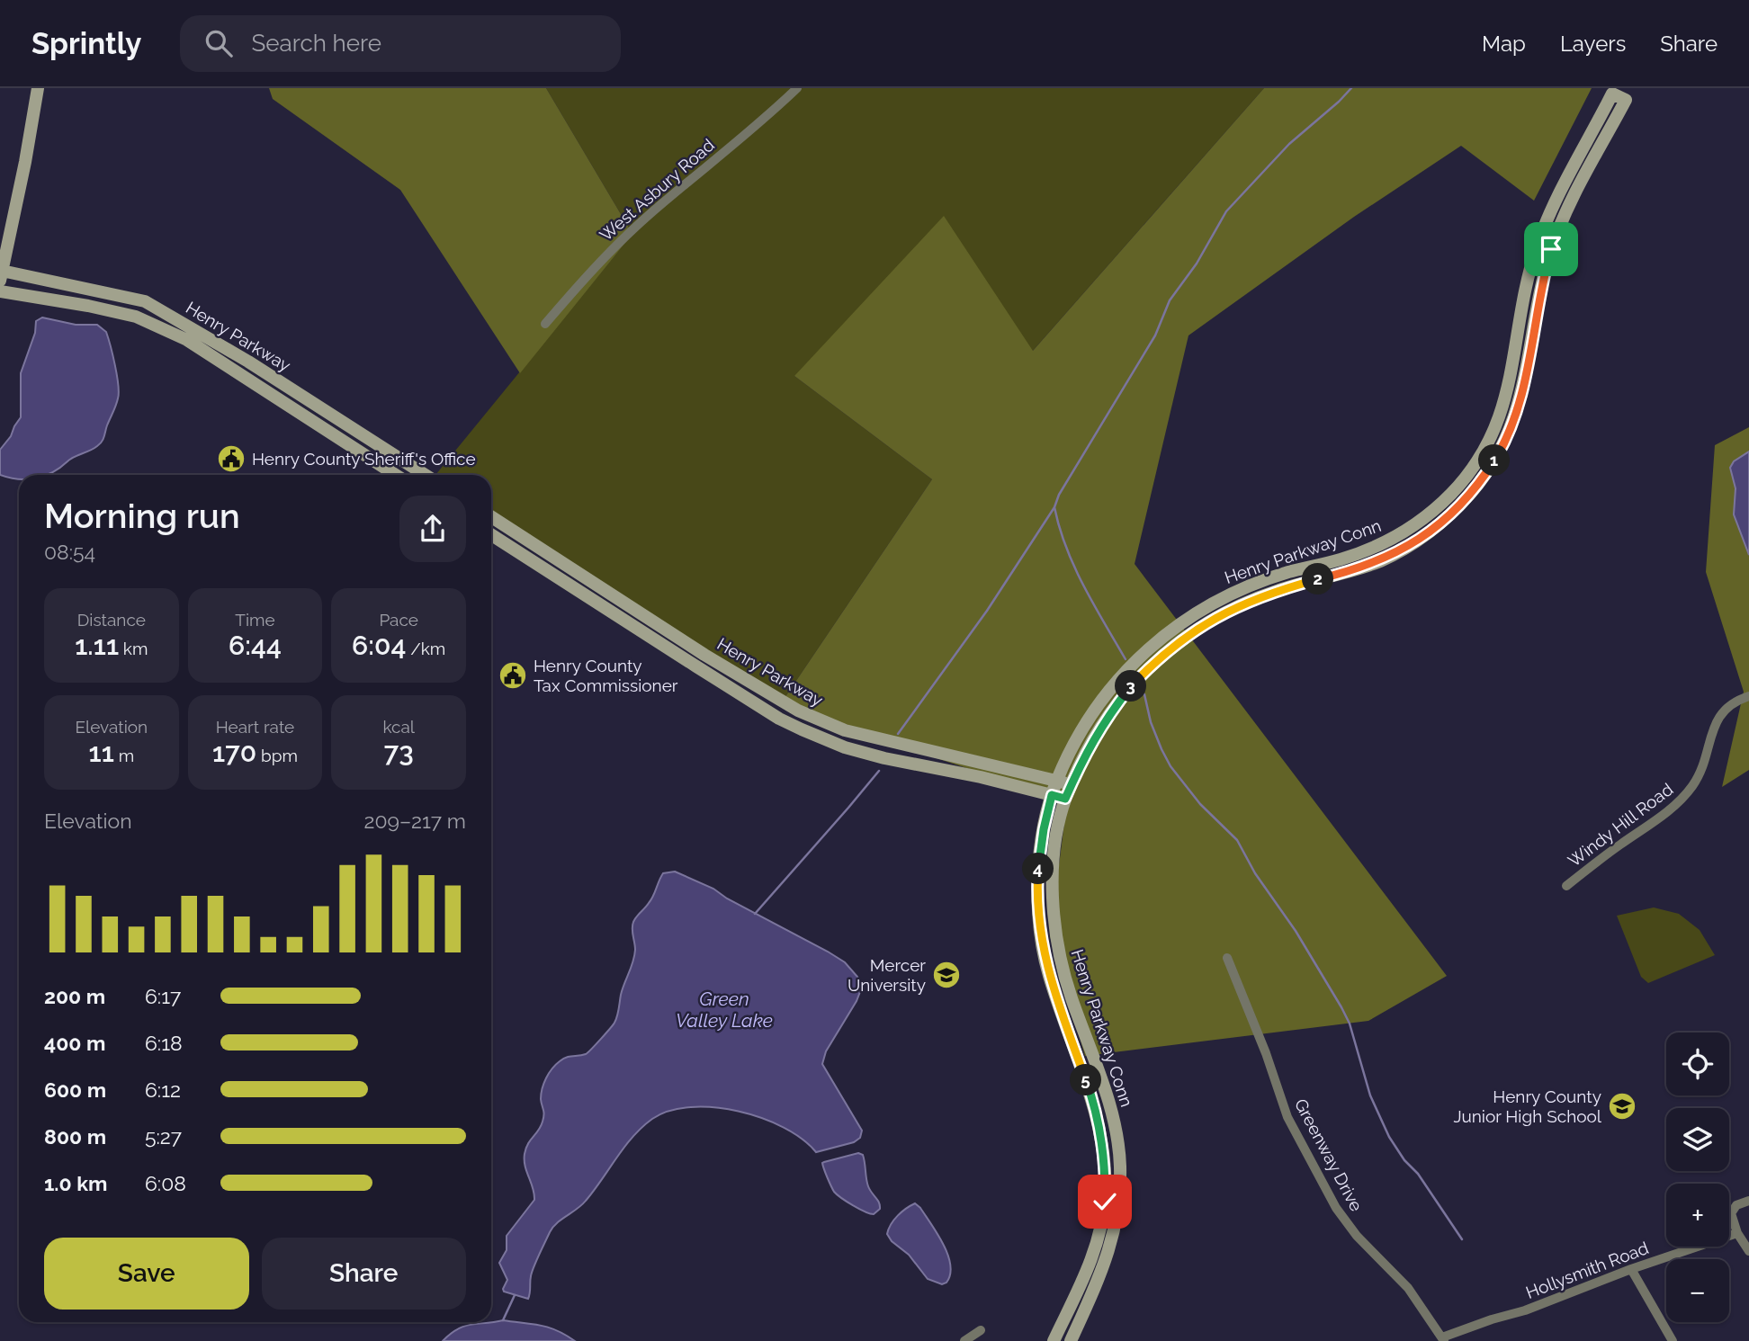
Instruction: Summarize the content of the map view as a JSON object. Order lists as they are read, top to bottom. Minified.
{"streets":{"street":["West Asbury Road","Henry Parkway","Henry Parkway Conn","Windy Hill Road","Greenway Drive","Hollysmith Road"]},"crossings":[["Henry Parkway","Henry Parkway Conn"],["Greenway Drive","Hollysmith Road"]],"water":["Green Valley Lake"],"places":{"public building":["Henry County Sheriff's Office","Henry County Tax Commissioner"],"school or university":["Mercer University","Henry County Junior High School"]},"page":{"header":"Sprintly","search":"Search here","nav":["Map","Layers","Share"],"pins":["1","2","3","4","5"],"heading":["Morning run","08:54"],"stats":[["Distance","1.11 km"],["Time","6:44"],["Pace","6:04 /km"],["Elevation","11 m"],["Heart rate","170 bpm"],["kcal","73"]],"chart":["Elevation","209–217 m"],"list":[{"name":"200 m","note":"6:17"},{"name":"400 m","note":"6:18"},{"name":"600 m","note":"6:12"},{"name":"800 m","note":"5:27"},{"name":"1.0 km","note":"6:08"}],"map_buttons":["+","−"],"buttons":["Save","Share"]}}
